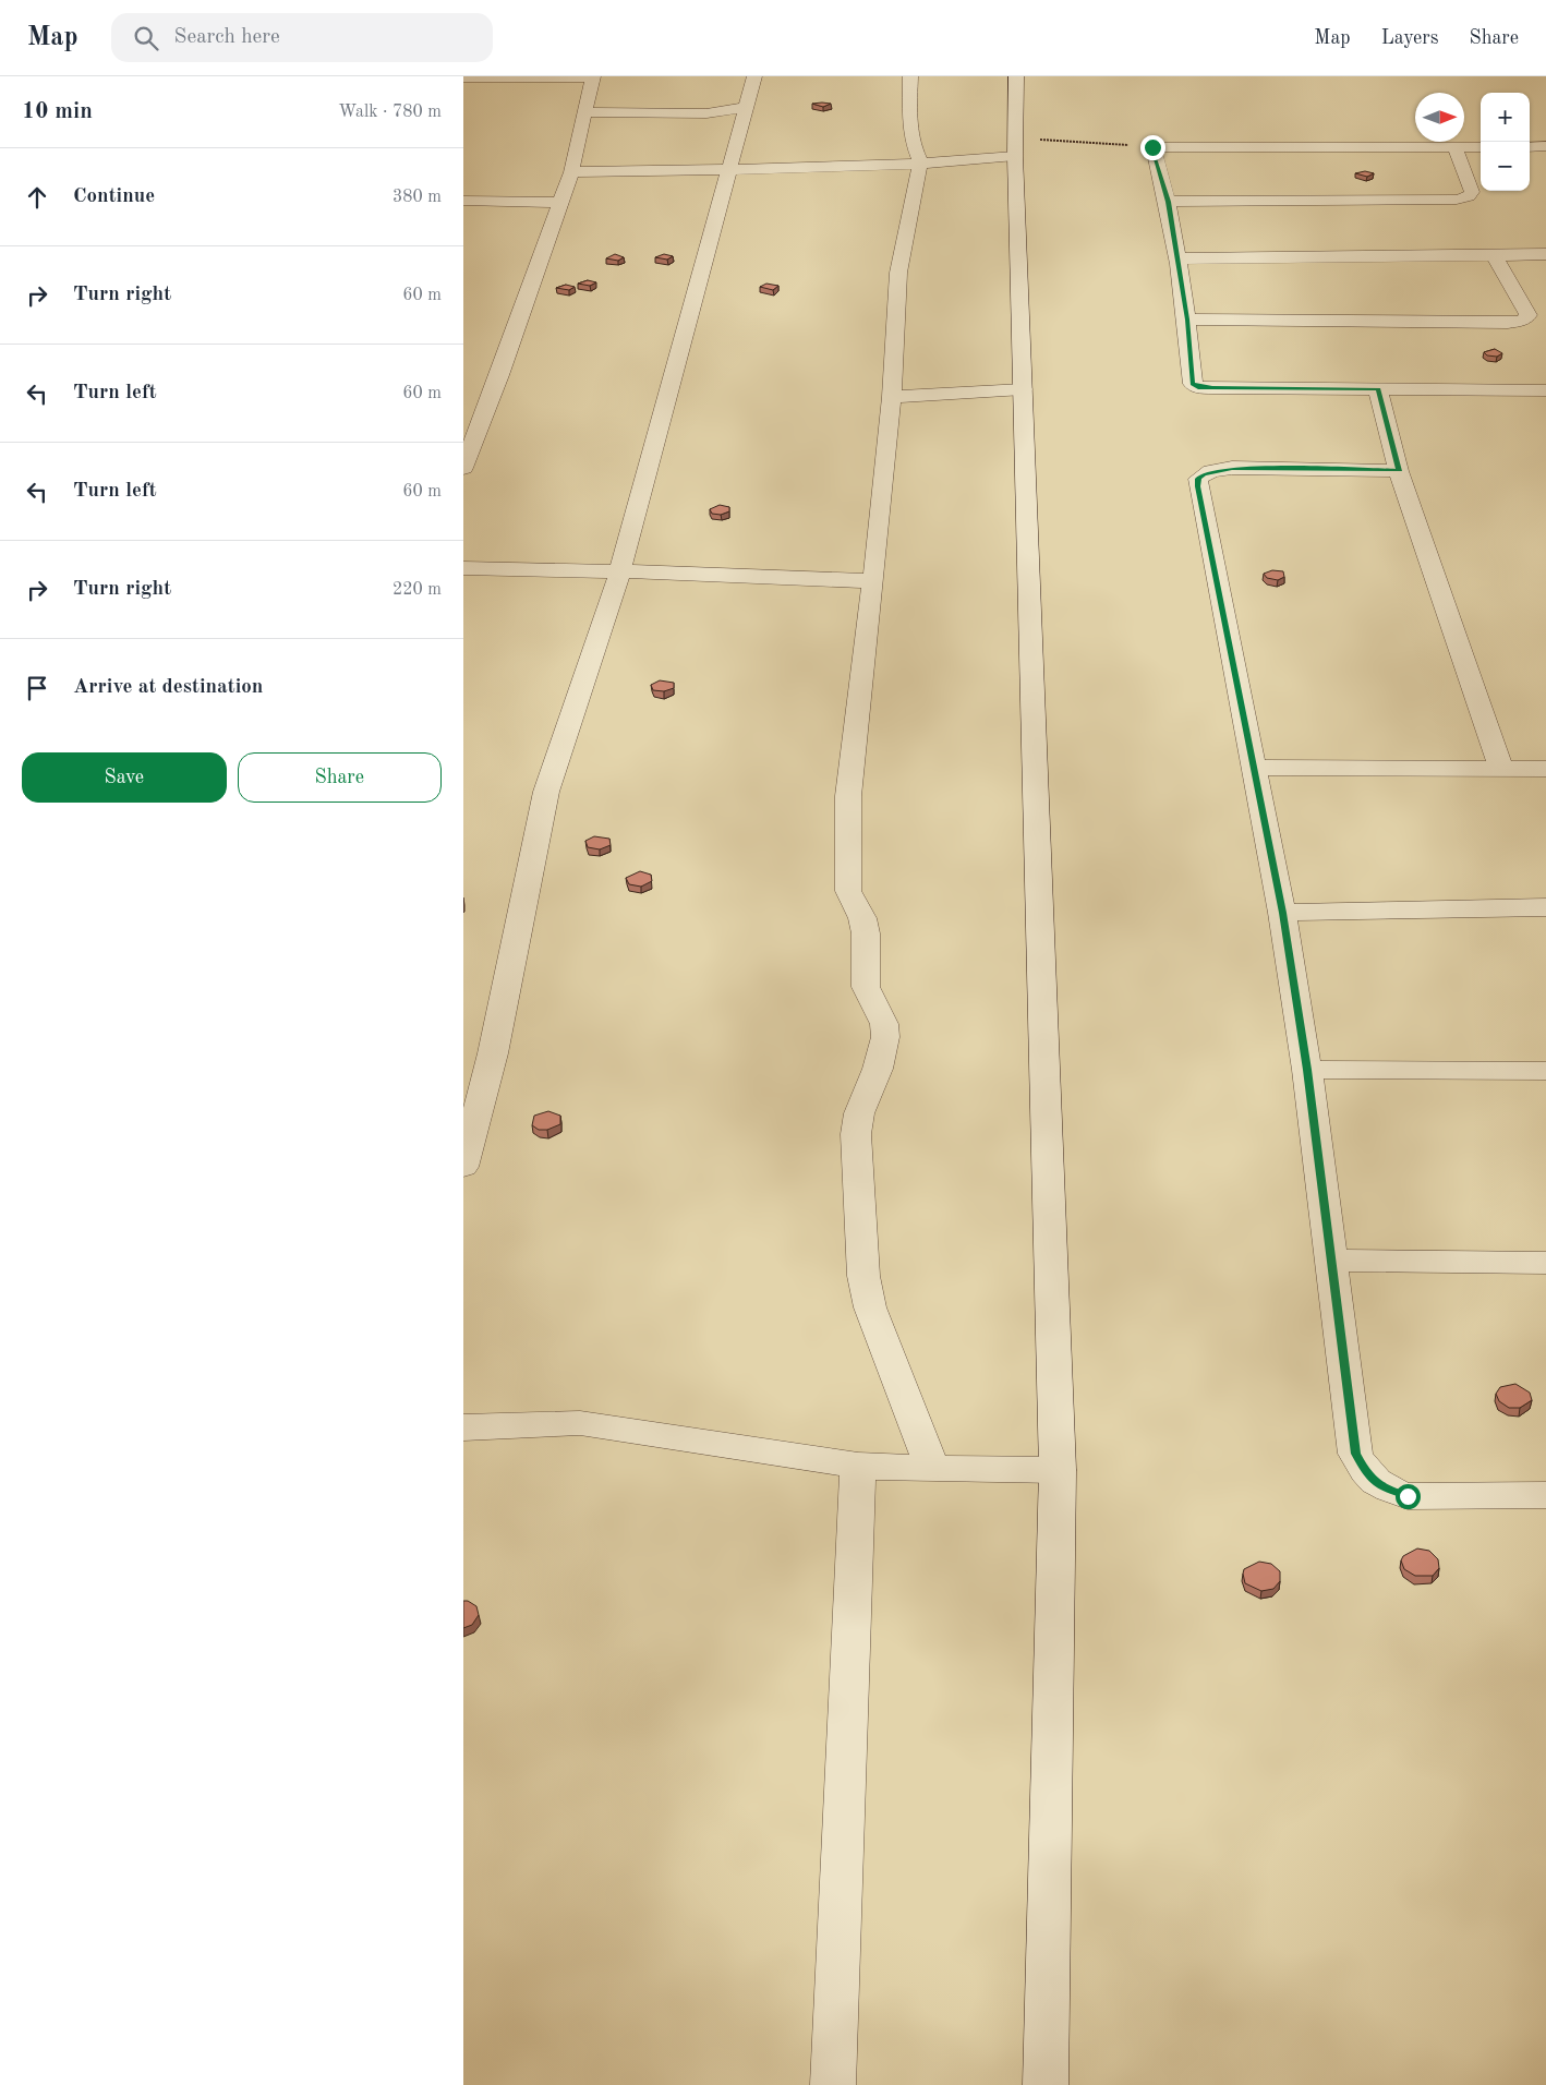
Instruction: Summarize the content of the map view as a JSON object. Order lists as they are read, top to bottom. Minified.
{"north":"right","page":{"header":"Map","search":"Search here","nav":["Map","Layers","Share"],"heading":["10 min","Walk · 780 m"],"map_buttons":["+","−"],"list":[["Continue","380 m"],["Turn right","60 m"],["Turn left","60 m"],["Turn left","60 m"],["Turn right","220 m"],"Arrive at destination"],"buttons":["Save","Share"]}}
